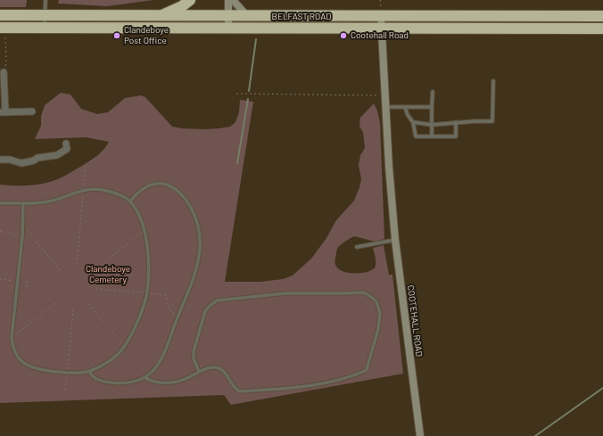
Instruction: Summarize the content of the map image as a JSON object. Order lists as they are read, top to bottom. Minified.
{"streets":{"highway":["BELFAST ROAD"],"street":["COOTEHALL ROAD"]},"crossings":[["BELFAST ROAD","COOTEHALL ROAD"]],"parks":["Clandeboye Cemetery"],"places":["Clandeboye Post Office","Cootehall Road"]}
